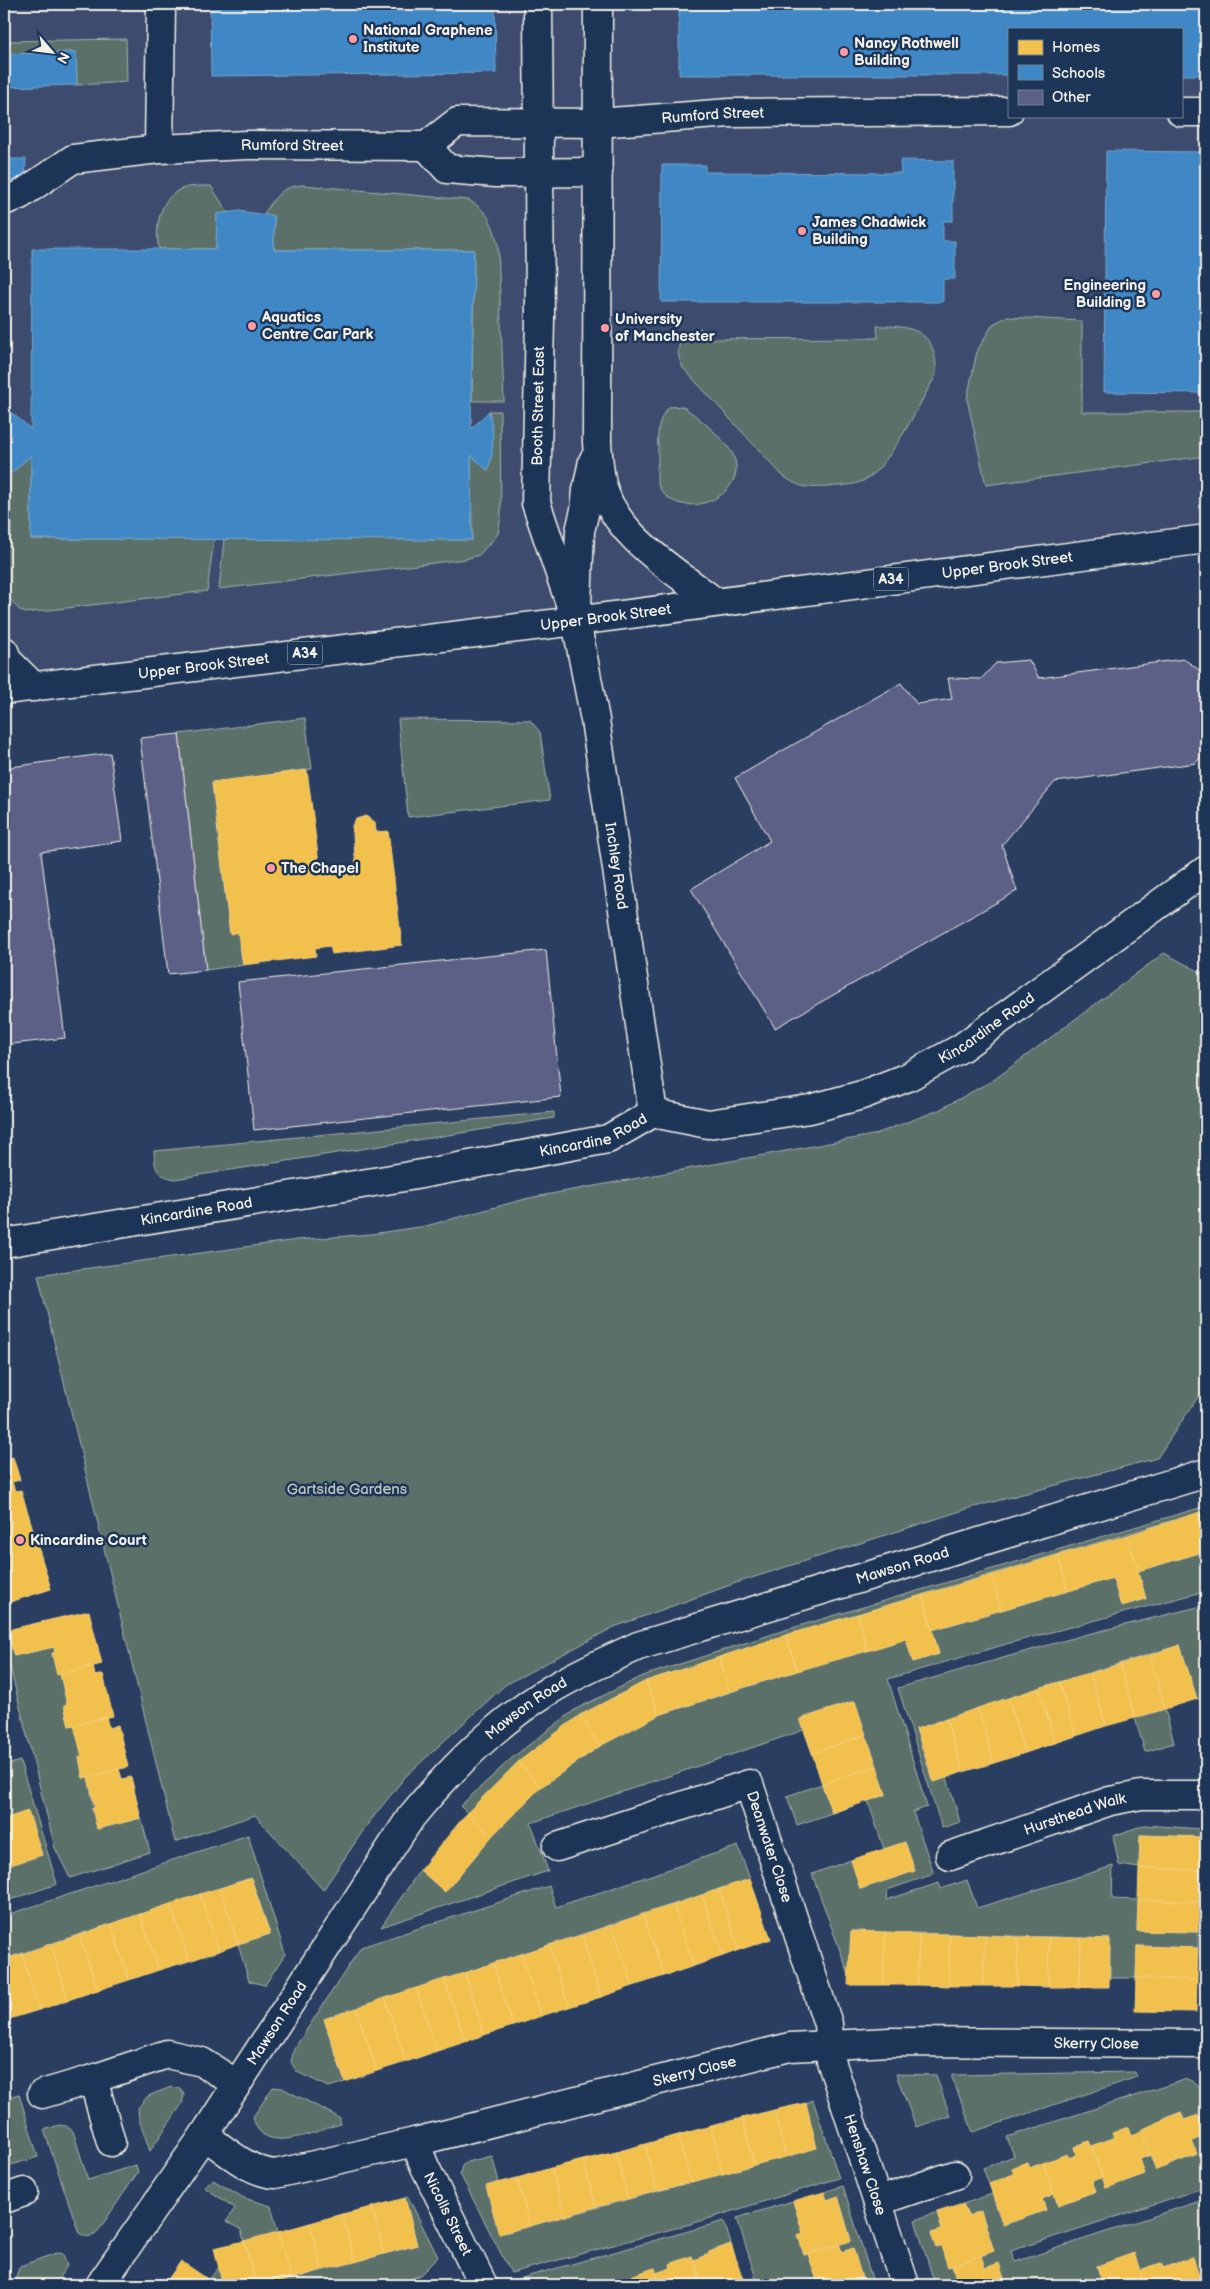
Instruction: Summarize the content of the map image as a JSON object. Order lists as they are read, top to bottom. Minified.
{"streets":{"main road":["Rumford Street","Booth Street East","Upper Brook Street","A34","Inchley Road","Kincardine Road","Mawson Road","Hursthead Walk","Deanwater Close","Skerry Close","Henshaw Close","Nicolls Street"]},"crossings":[["Rumford Street","Booth Street East"],["Booth Street East","Upper Brook Street"],["Booth Street East","Inchley Road"],["Upper Brook Street","Inchley Road"],["Inchley Road","Kincardine Road"],["Mawson Road","Skerry Close"],["Deanwater Close","Skerry Close"],["Deanwater Close","Henshaw Close"],["Skerry Close","Henshaw Close"],["Skerry Close","Nicolls Street"]],"parks":["Gartside Gardens"],"places":["National Graphene Institute","Nancy Rothwell Building","James Chadwick Building","Engineering Building B","Aquatics Centre Car Park","University of Manchester","The Chapel","Kincardine Court"],"legend":["Homes","Schools","Other"],"north":"bottom right"}
